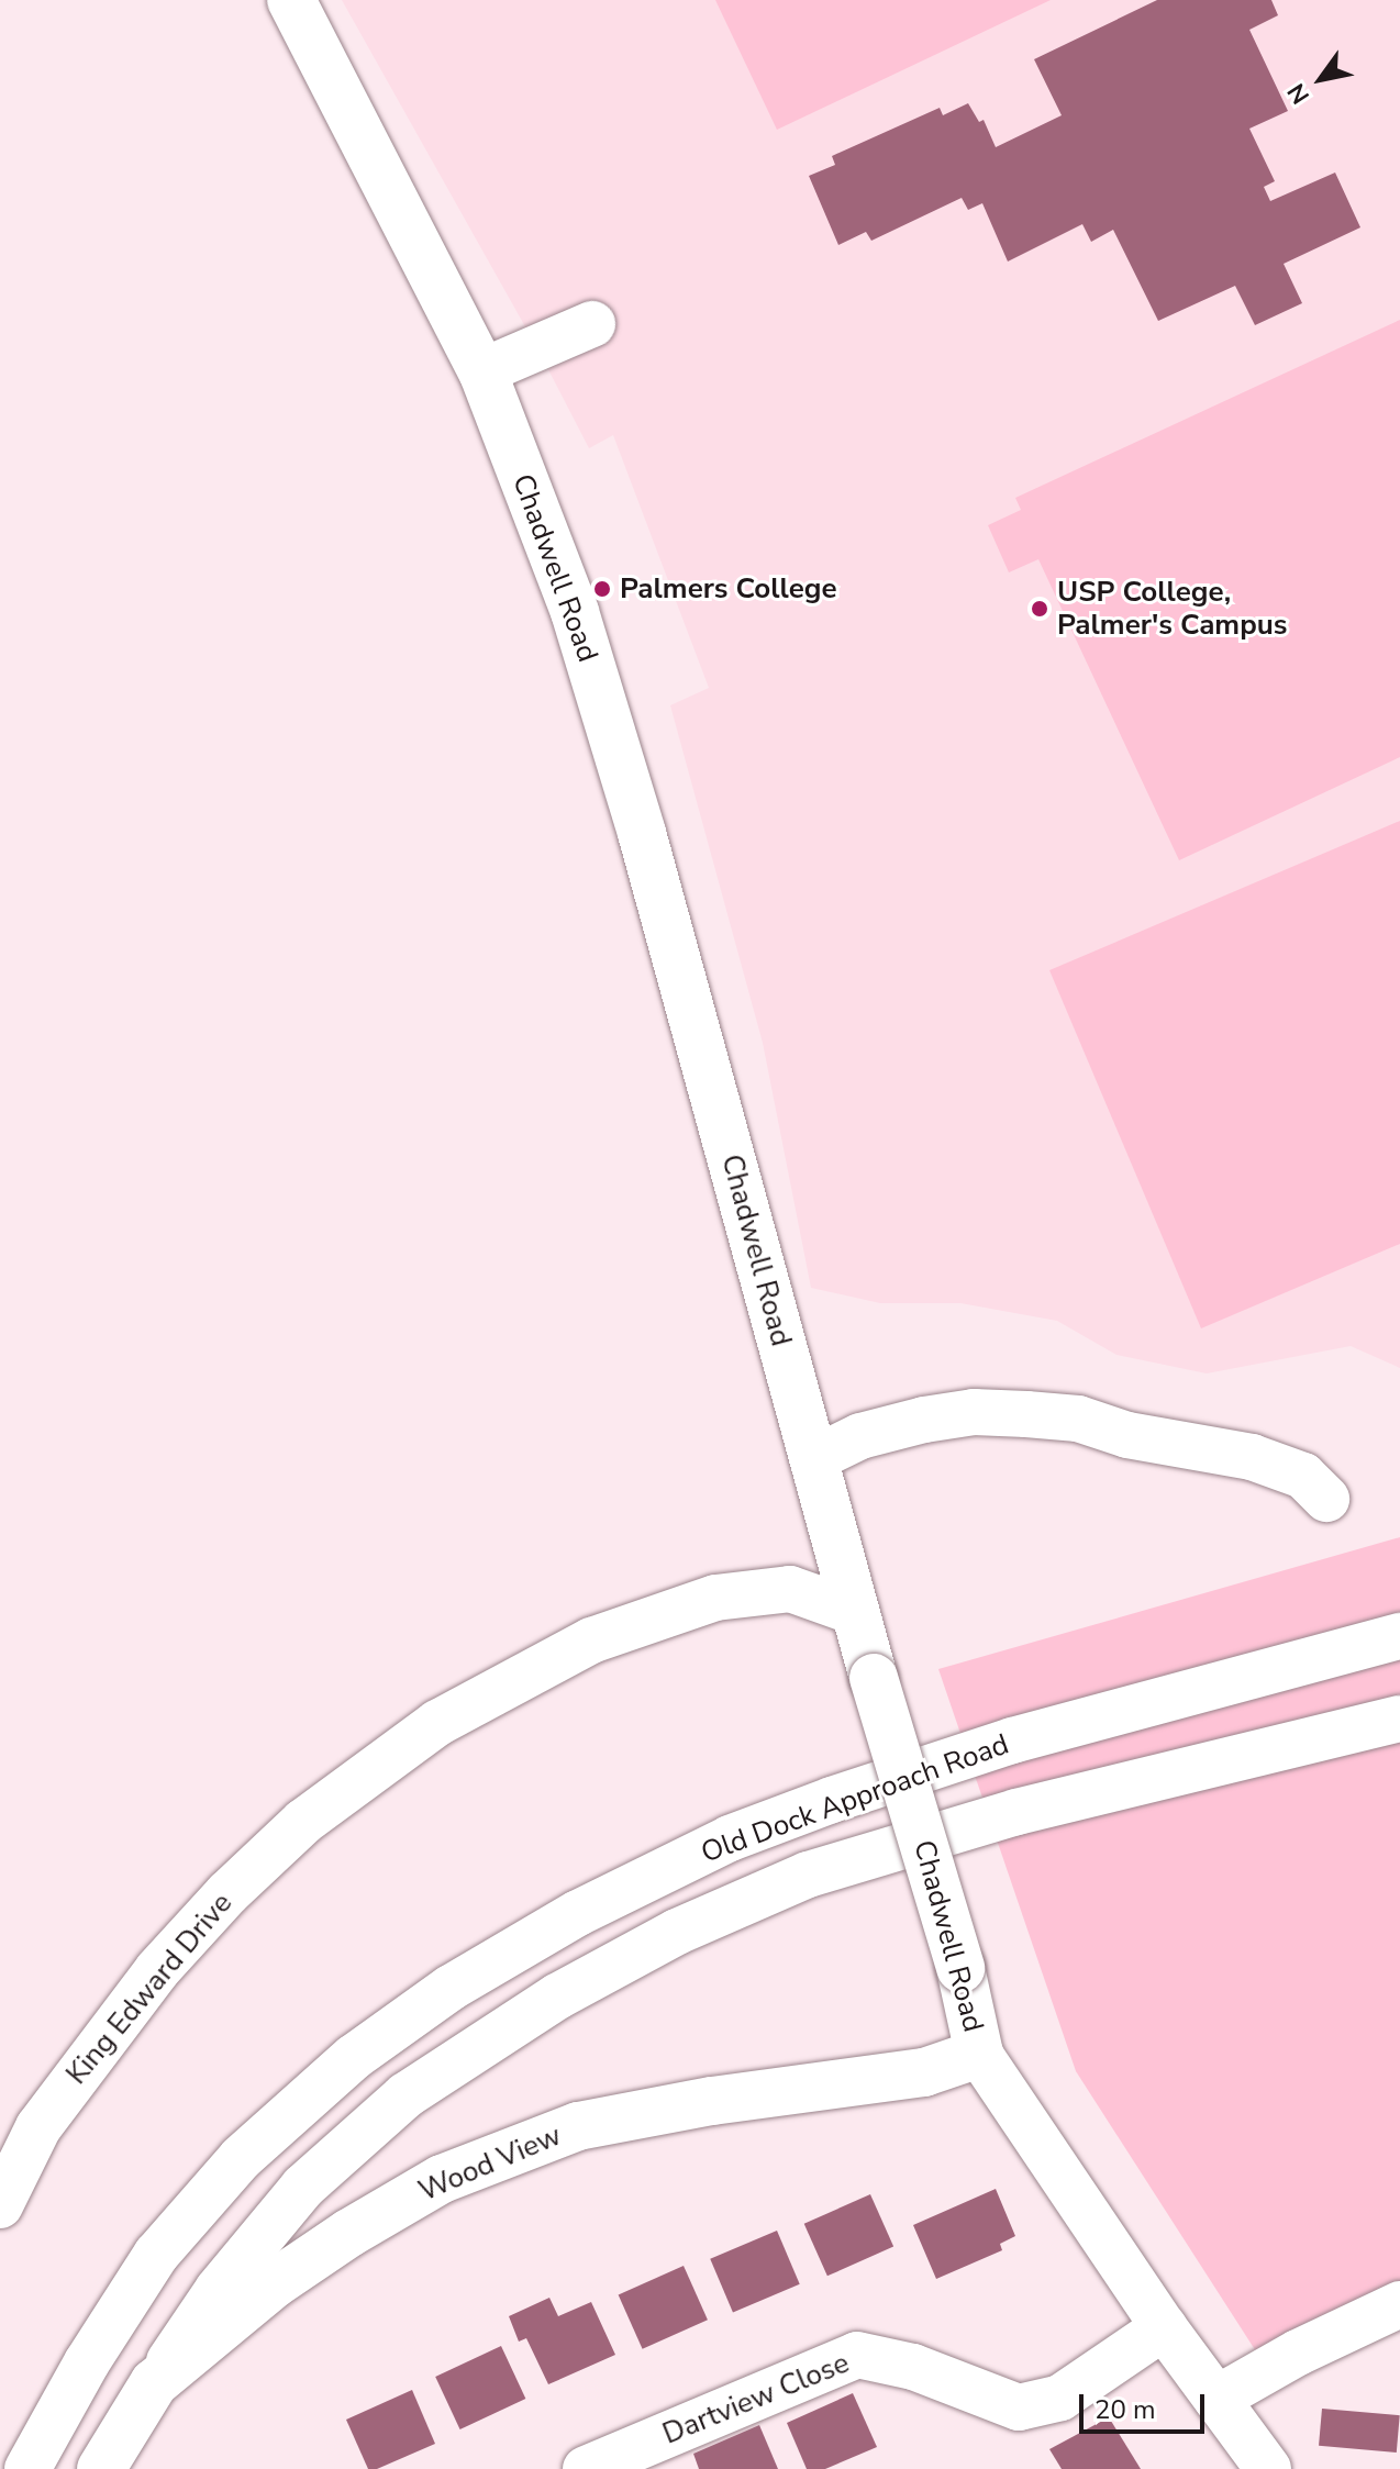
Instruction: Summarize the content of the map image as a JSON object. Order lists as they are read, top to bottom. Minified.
{"streets":{"main road":["Chadwell Road","Wood View"],"street":["Old Dock Approach Road","King Edward Drive","Dartview Close"]},"crossings":[["Chadwell Road","King Edward Drive"],["Chadwell Road","Wood View"],["Chadwell Road","Dartview Close"],["Old Dock Approach Road","Wood View"]],"places":["Palmers College","USP College, Palmer's Campus"],"scale_bar":"20 m","north":"bottom left"}
